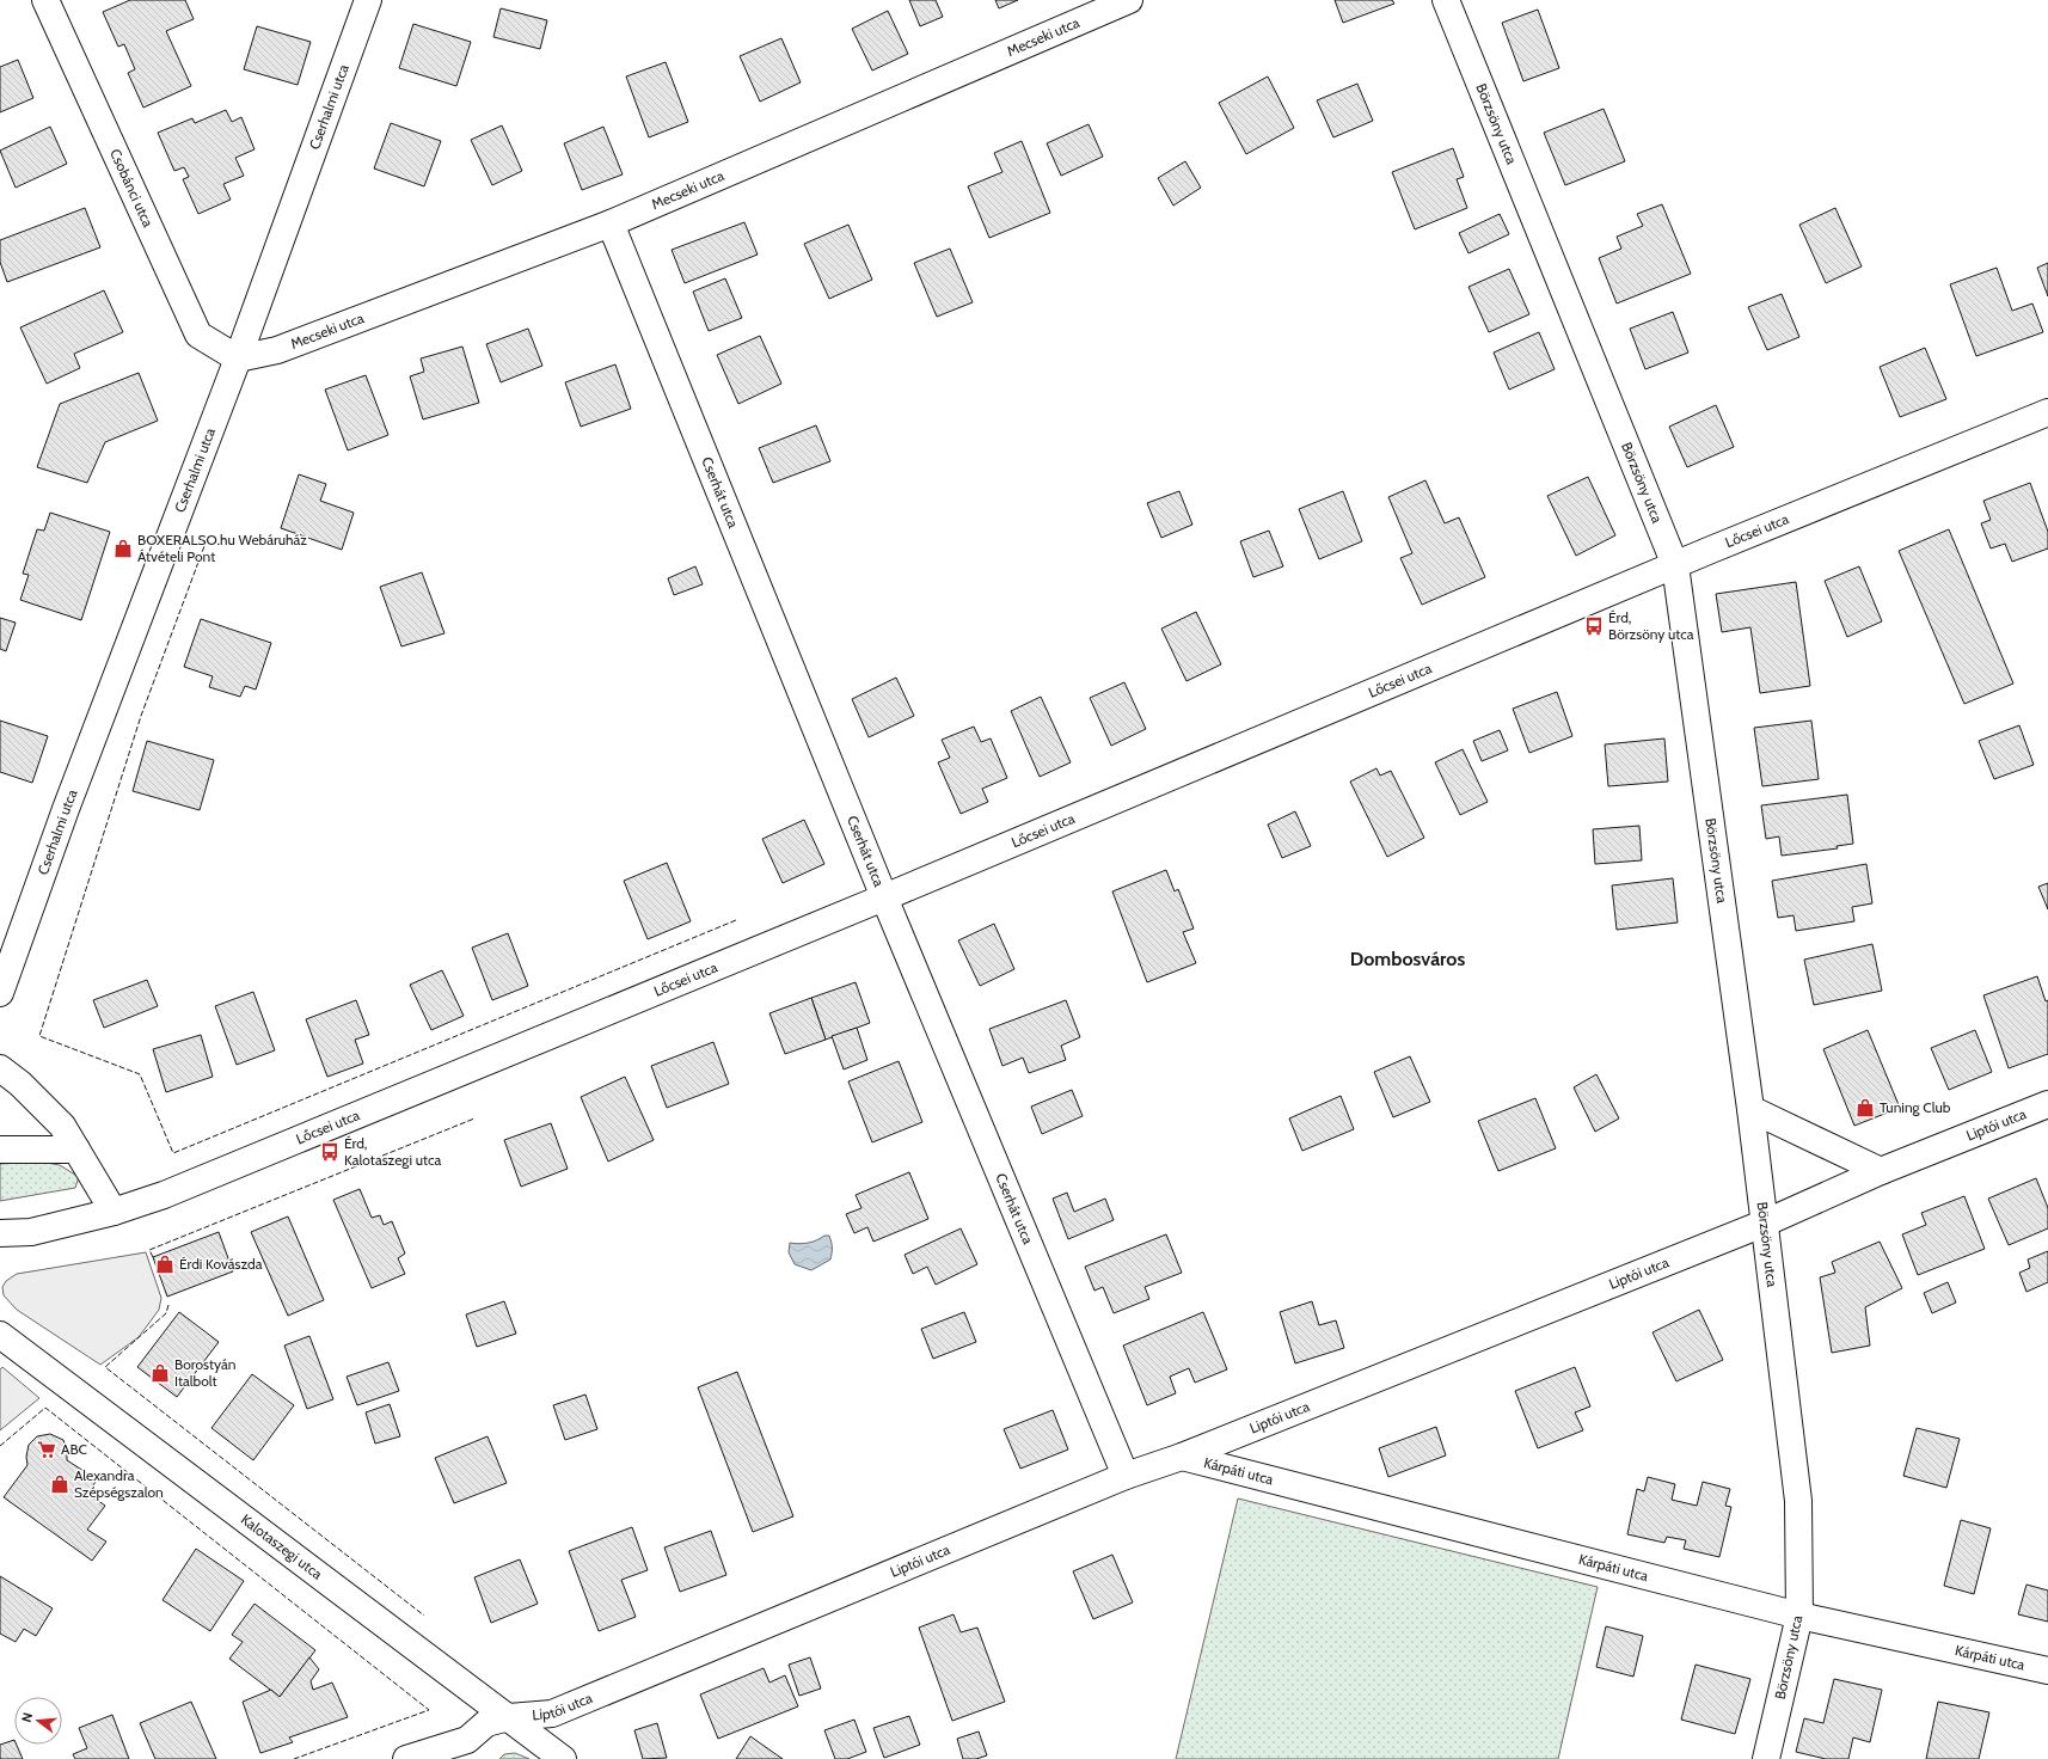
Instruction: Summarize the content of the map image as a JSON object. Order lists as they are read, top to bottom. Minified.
{"streets":{"street":["Mecseki utca","Cserhalmi utca","Börzsöny utca","Csobánci utca","Cserhát utca","Lőcsei utca","Liptói utca","Kárpáti utca","Kalotaszegi utca"]},"crossings":[["Mecseki utca","Cserhalmi utca"],["Mecseki utca","Csobánci utca"],["Mecseki utca","Cserhát utca"],["Cserhalmi utca","Csobánci utca"],["Börzsöny utca","Lőcsei utca"],["Börzsöny utca","Liptói utca"],["Börzsöny utca","Kárpáti utca"],["Cserhát utca","Lőcsei utca"],["Cserhát utca","Liptói utca"],["Liptói utca","Kárpáti utca"],["Liptói utca","Kalotaszegi utca"]],"districts":["Dombosváros"],"places":{"shop":["BOXERALSO.hu Webáruház Átvételi Pont","Tuning Club","Érdi Kovászda","Borostyán Italbolt","Alexandra Szépségszalon"],"bus stop":["Érd, Börzsöny utca","Érd, Kalotaszegi utca"],"supermarket":["ABC"]},"north":"left"}
